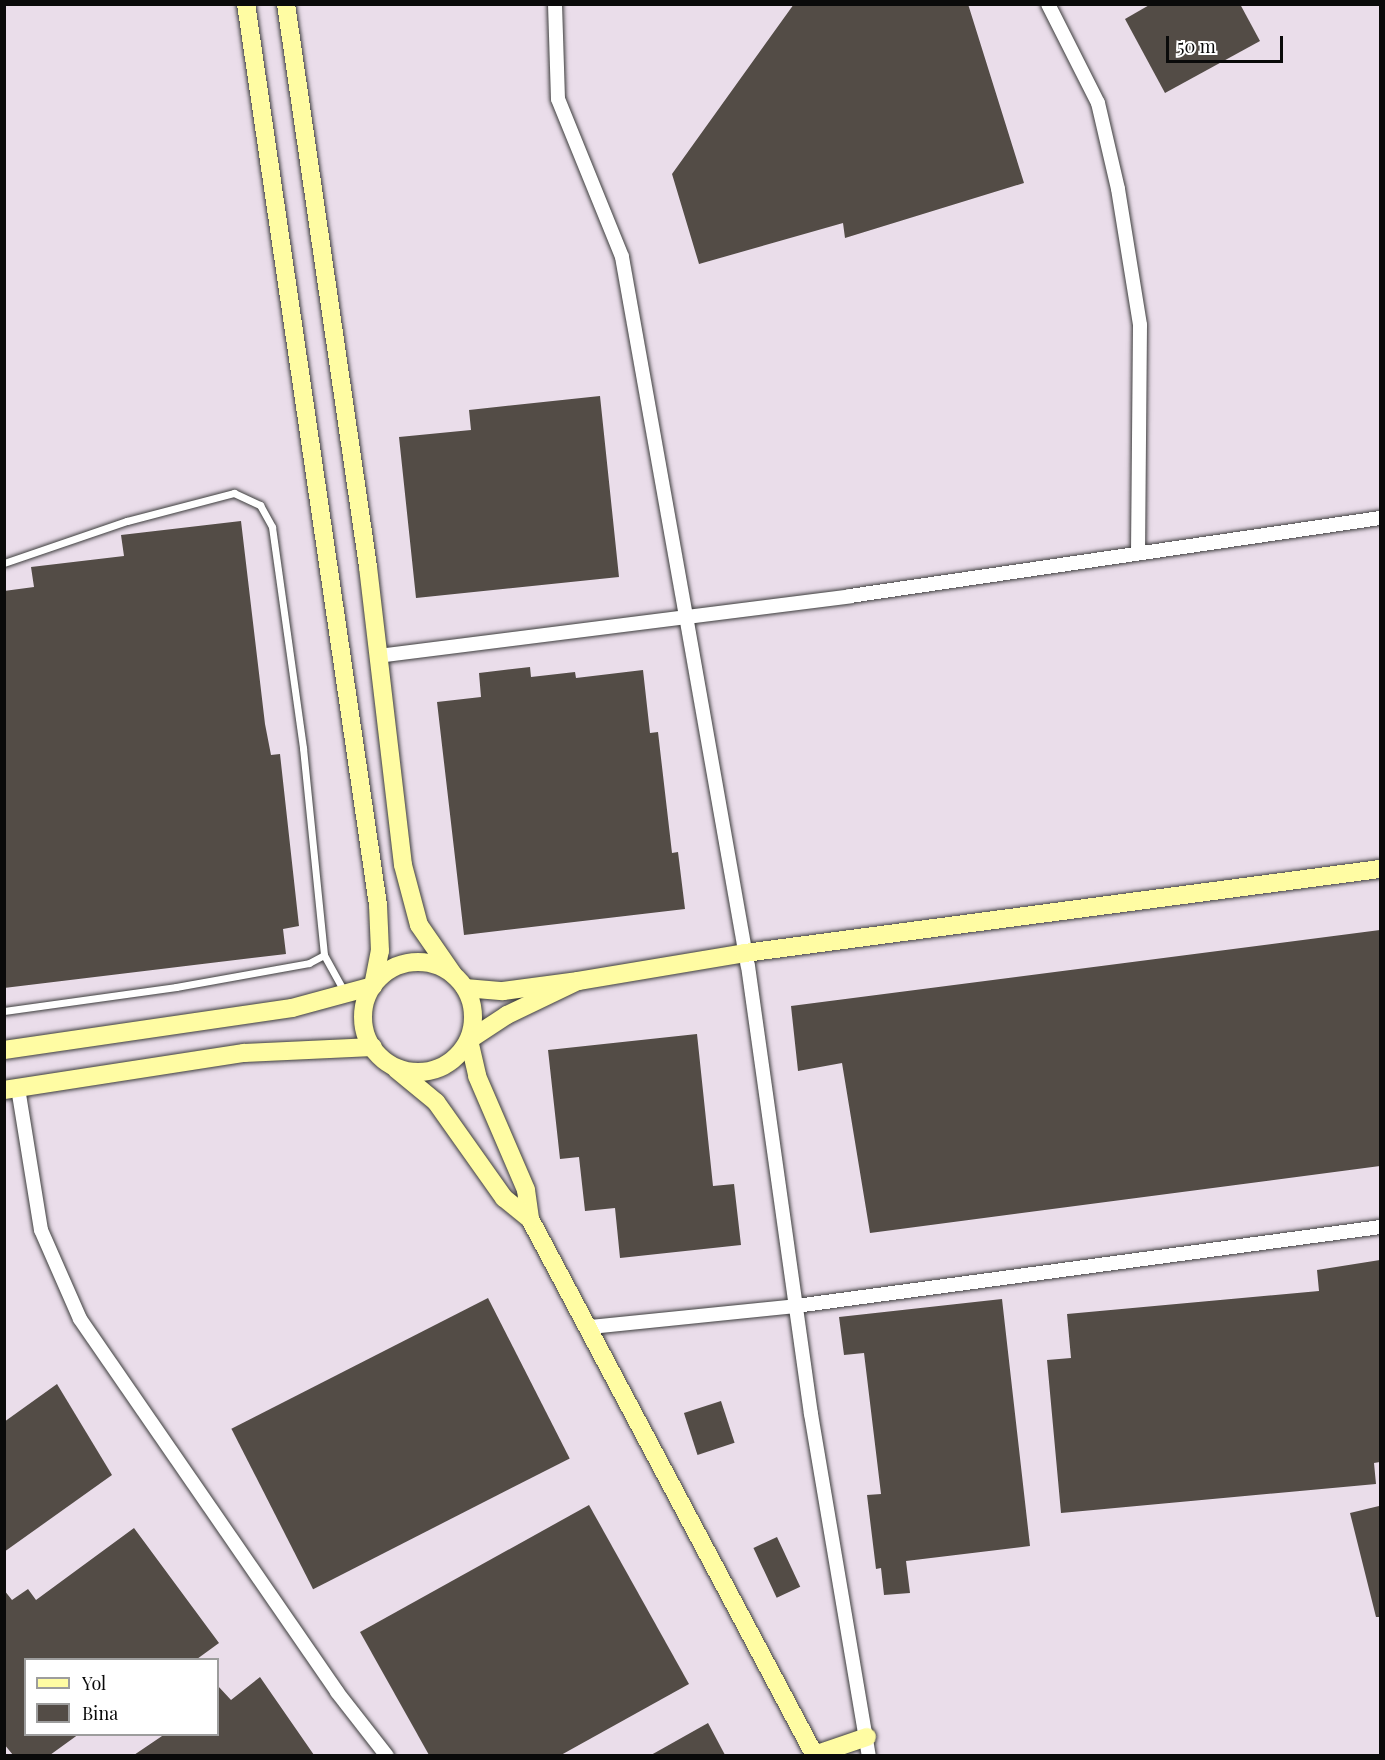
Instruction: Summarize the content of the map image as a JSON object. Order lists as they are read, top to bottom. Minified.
{"legend":["Yol","Bina"],"scale_bar":"50 m"}
